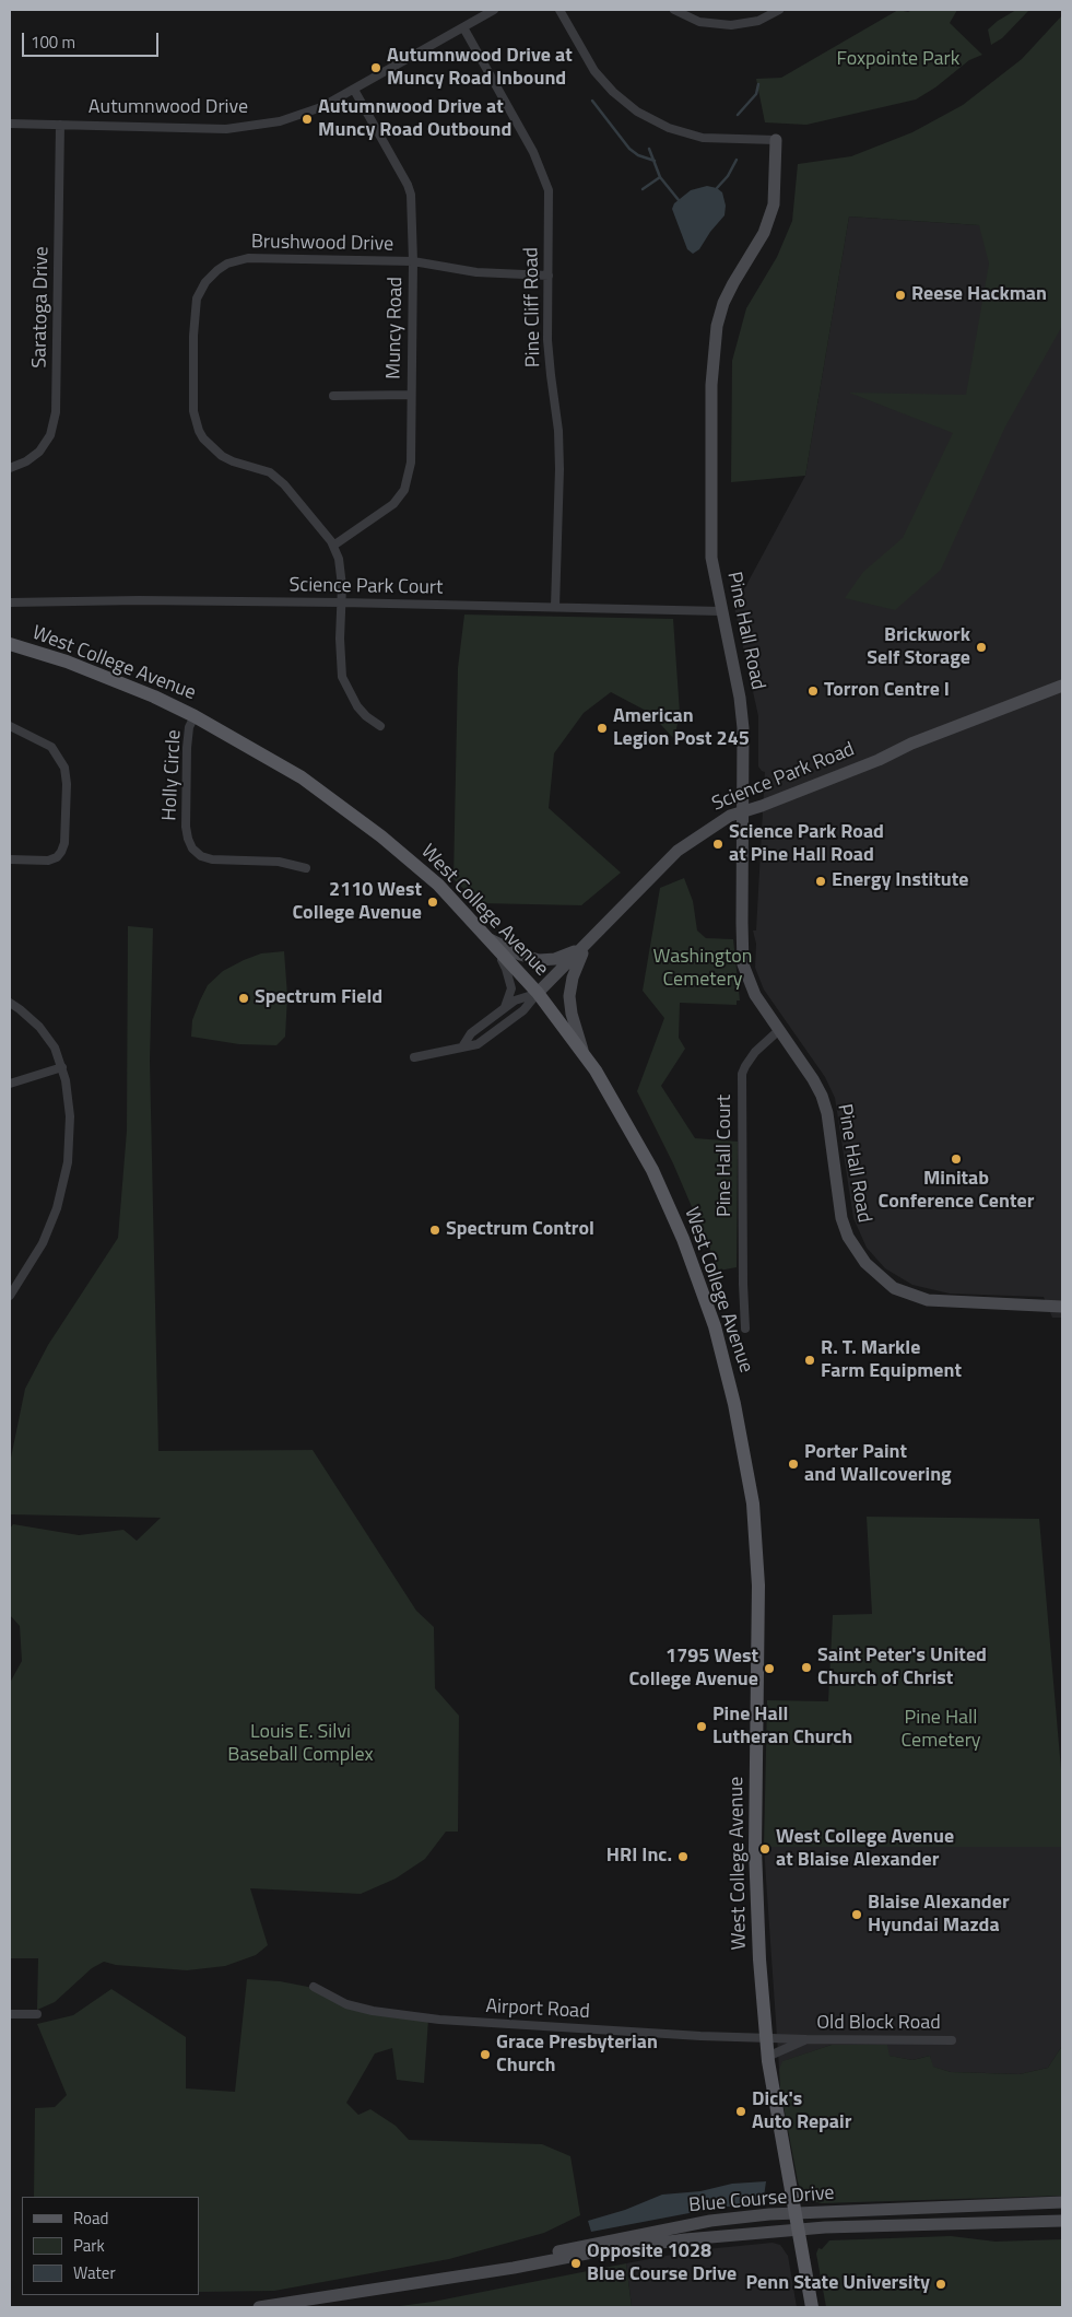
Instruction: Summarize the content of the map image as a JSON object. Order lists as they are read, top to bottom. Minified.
{"streets":{"main road":["Pine Hall Road","West College Avenue","Science Park Road","Blue Course Drive"],"street":["Autumnwood Drive","Brushwood Drive","Saratoga Drive","Pine Cliff Road","Muncy Road","Science Park Court","Holly Circle","Pine Hall Court","Airport Road","Old Block Road"]},"crossings":[["Autumnwood Drive","Saratoga Drive"],["Autumnwood Drive","Pine Cliff Road"],["Autumnwood Drive","Muncy Road"],["Brushwood Drive","Pine Cliff Road"],["Brushwood Drive","Muncy Road"],["Brushwood Drive","Science Park Court"],["Pine Cliff Road","Science Park Court"],["Science Park Court","Pine Hall Road"],["Pine Hall Road","Science Park Road"],["Pine Hall Road","Pine Hall Court"],["West College Avenue","Holly Circle"],["West College Avenue","Science Park Road"],["West College Avenue","Airport Road"],["West College Avenue","Old Block Road"],["West College Avenue","Blue Course Drive"],["Airport Road","Old Block Road"]],"parks":["Foxpointe Park","Washington Cemetery","Pine Hall Cemetery","Louis E. Silvi Baseball Complex"],"places":["Autumnwood Drive at Muncy Road Inbound","Autumnwood Drive at Muncy Road Outbound","Reese Hackman","Brickwork Self Storage","Torron Centre I","American Legion Post 245","Science Park Road at Pine Hall Road","Energy Institute","2110 West College Avenue","Spectrum Field","Minitab Conference Center","Spectrum Control","R. T. Markle Farm Equipment","Porter Paint and Wallcovering","Saint Peter's United Church of Christ","1795 West College Avenue","Pine Hall Lutheran Church","West College Avenue at Blaise Alexander","HRI Inc.","Blaise Alexander Hyundai Mazda","Grace Presbyterian Church","Dick's Auto Repair","Opposite 1028 Blue Course Drive","Penn State University"],"legend":["Road","Park","Water"],"scale_bar":"100 m"}
